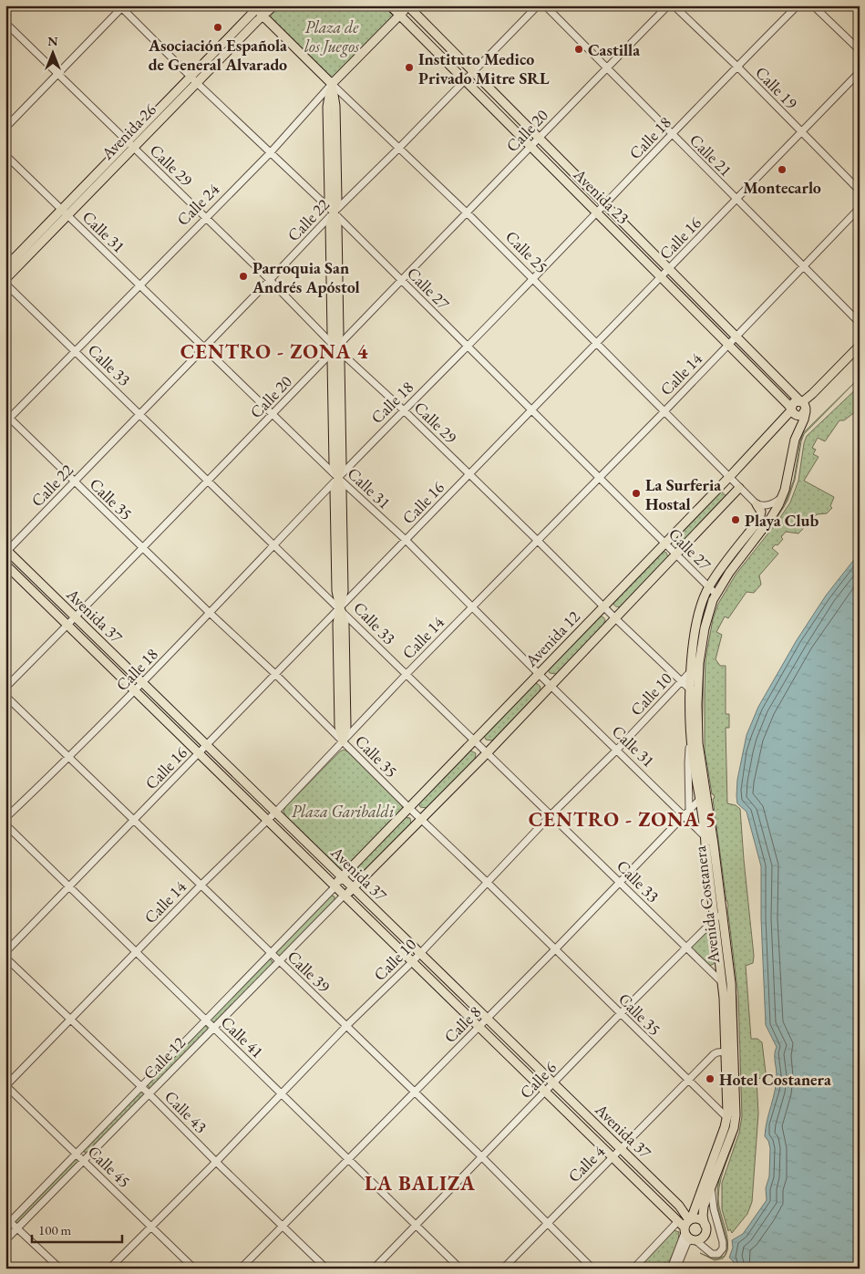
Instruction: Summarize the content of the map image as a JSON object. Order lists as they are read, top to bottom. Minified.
{"streets":{"main road":["Avenida 26","Avenida 23","Calle 24","Calle 25","Avenida 37","Avenida 12","Avenida Costanera"],"street":["Calle 19","Calle 20","Calle 18","Calle 21","Calle 29","Calle 22","Calle 31","Calle 16","Calle 27","Calle 33","Calle 14","Calle 35","Calle 10","Calle 39","Calle 8","Calle 41","Calle 12","Calle 6","Calle 43","Calle 4","Calle 45"]},"crossings":[["Calle 19","Calle 18"],["Calle 19","Calle 16"],["Calle 20","Calle 21"],["Calle 20","Calle 29"],["Calle 20","Avenida 23"],["Calle 20","Calle 31"],["Calle 20","Calle 25"],["Calle 20","Calle 27"],["Calle 20","Calle 33"],["Calle 20","Calle 35"],["Calle 20","Avenida 37"],["Avenida 26","Calle 29"],["Avenida 26","Calle 31"],["Avenida 26","Calle 25"],["Avenida 26","Calle 27"],["Calle 18","Calle 21"],["Calle 18","Calle 29"],["Calle 18","Avenida 23"],["Calle 18","Calle 31"],["Calle 18","Calle 25"],["Calle 18","Calle 27"],["Calle 18","Calle 33"],["Calle 18","Calle 35"],["Calle 18","Avenida 37"],["Calle 18","Calle 39"],["Calle 21","Calle 16"],["Calle 21","Calle 14"],["Calle 29","Calle 24"],["Calle 29","Calle 22"],["Calle 29","Calle 16"],["Calle 29","Calle 14"],["Calle 29","Avenida 12"],["Calle 29","Calle 10"],["Calle 29","Avenida Costanera"],["Avenida 23","Calle 24"],["Avenida 23","Calle 22"],["Avenida 23","Calle 16"],["Avenida 23","Calle 14"],["Avenida 23","Avenida 12"],["Avenida 23","Avenida Costanera"],["Calle 24","Calle 31"],["Calle 24","Calle 25"],["Calle 24","Calle 27"],["Calle 24","Calle 33"],["Calle 24","Calle 35"],["Calle 22","Calle 31"],["Calle 22","Calle 25"],["Calle 22","Calle 27"],["Calle 22","Calle 33"],["Calle 22","Calle 35"],["Calle 22","Avenida 37"],["Calle 31","Calle 16"],["Calle 31","Calle 14"],["Calle 31","Avenida 12"],["Calle 31","Calle 10"],["Calle 31","Avenida Costanera"],["Calle 31","Calle 8"],["Calle 16","Calle 25"],["Calle 16","Calle 27"],["Calle 16","Calle 33"],["Calle 16","Calle 35"],["Calle 16","Avenida 37"],["Calle 16","Calle 39"],["Calle 16","Calle 41"],["Calle 25","Calle 14"],["Calle 25","Avenida 12"],["Calle 25","Avenida Costanera"],["Calle 27","Calle 14"],["Calle 27","Avenida 12"],["Calle 27","Avenida Costanera"],["Calle 33","Calle 14"],["Calle 33","Avenida 12"],["Calle 33","Calle 10"],["Calle 33","Avenida Costanera"],["Calle 33","Calle 8"],["Calle 33","Calle 6"],["Calle 14","Calle 35"],["Calle 14","Avenida 37"],["Calle 14","Calle 39"],["Calle 14","Calle 41"],["Calle 14","Calle 43"],["Calle 14","Calle 45"],["Calle 35","Avenida 12"],["Calle 35","Calle 10"],["Calle 35","Avenida Costanera"],["Calle 35","Calle 8"],["Calle 35","Calle 6"],["Calle 35","Calle 4"],["Avenida 37","Avenida 12"],["Avenida 37","Calle 10"],["Avenida 37","Avenida Costanera"],["Avenida 37","Calle 8"],["Avenida 37","Calle 12"],["Avenida 37","Calle 6"],["Avenida 37","Calle 4"],["Avenida 12","Avenida Costanera"],["Avenida 12","Calle 12"],["Calle 10","Avenida Costanera"],["Calle 10","Calle 39"],["Calle 10","Calle 41"],["Calle 10","Calle 43"],["Calle 10","Calle 45"],["Avenida Costanera","Calle 8"],["Avenida Costanera","Calle 6"],["Avenida Costanera","Calle 4"],["Calle 39","Calle 8"],["Calle 39","Calle 12"],["Calle 39","Calle 6"],["Calle 39","Calle 4"],["Calle 8","Calle 41"],["Calle 8","Calle 43"],["Calle 41","Calle 12"],["Calle 41","Calle 6"],["Calle 12","Calle 43"],["Calle 12","Calle 45"]],"districts":["CENTRO - ZONA 4","CENTRO - ZONA 5","LA BALIZA"],"parks":["Plaza de los Juegos","Plaza Garibaldi"],"places":["Asociación Española de General Alvarado","Castilla","Instituto Medico Privado Mitre SRL","Montecarlo","Parroquia San Andrés Apóstol","La Surferia Hostal","Playa Club","Hotel Costanera"],"scale_bar":"100 m","north":"top"}
